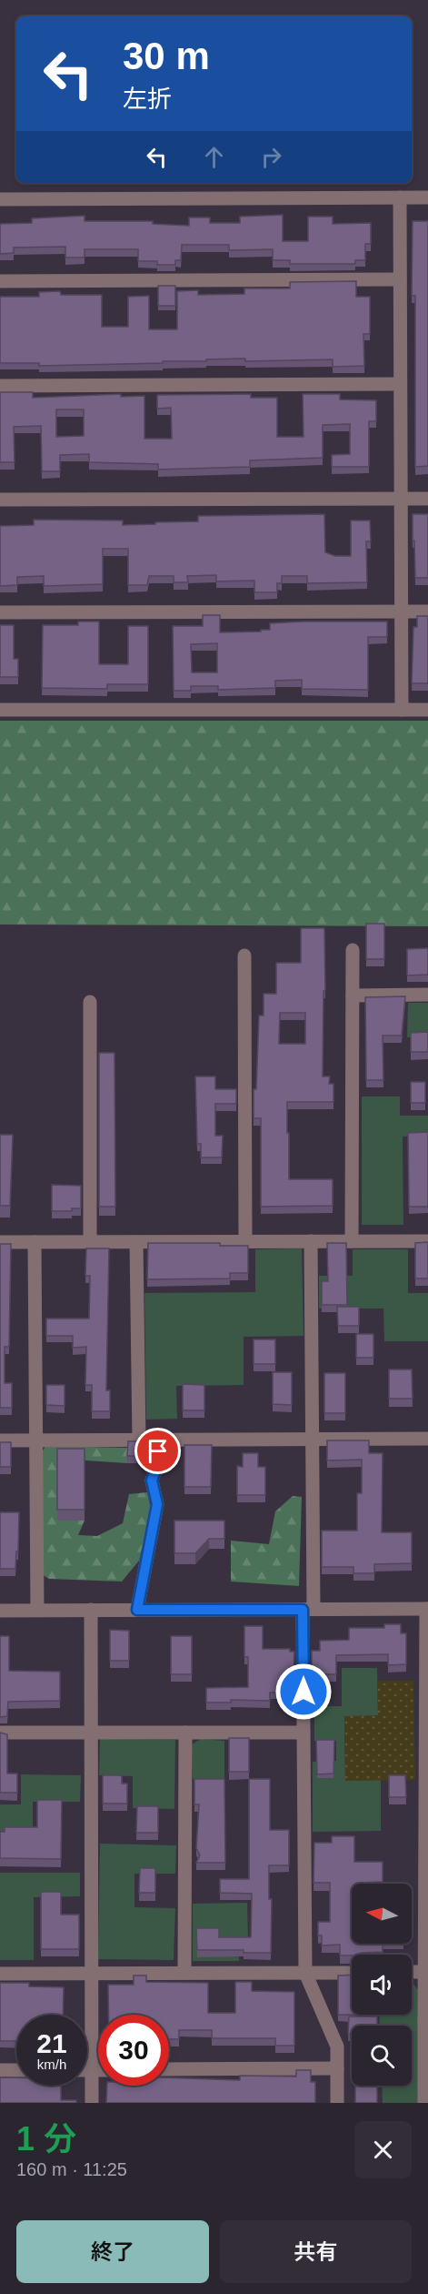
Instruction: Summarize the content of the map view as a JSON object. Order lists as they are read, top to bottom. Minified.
{"north":"left","page":{"turn":["30 m","左折"],"speed":"21 km/h","limit":"30","heading":["1 分","160 m · 11:25"],"buttons":["終了","共有"]}}
